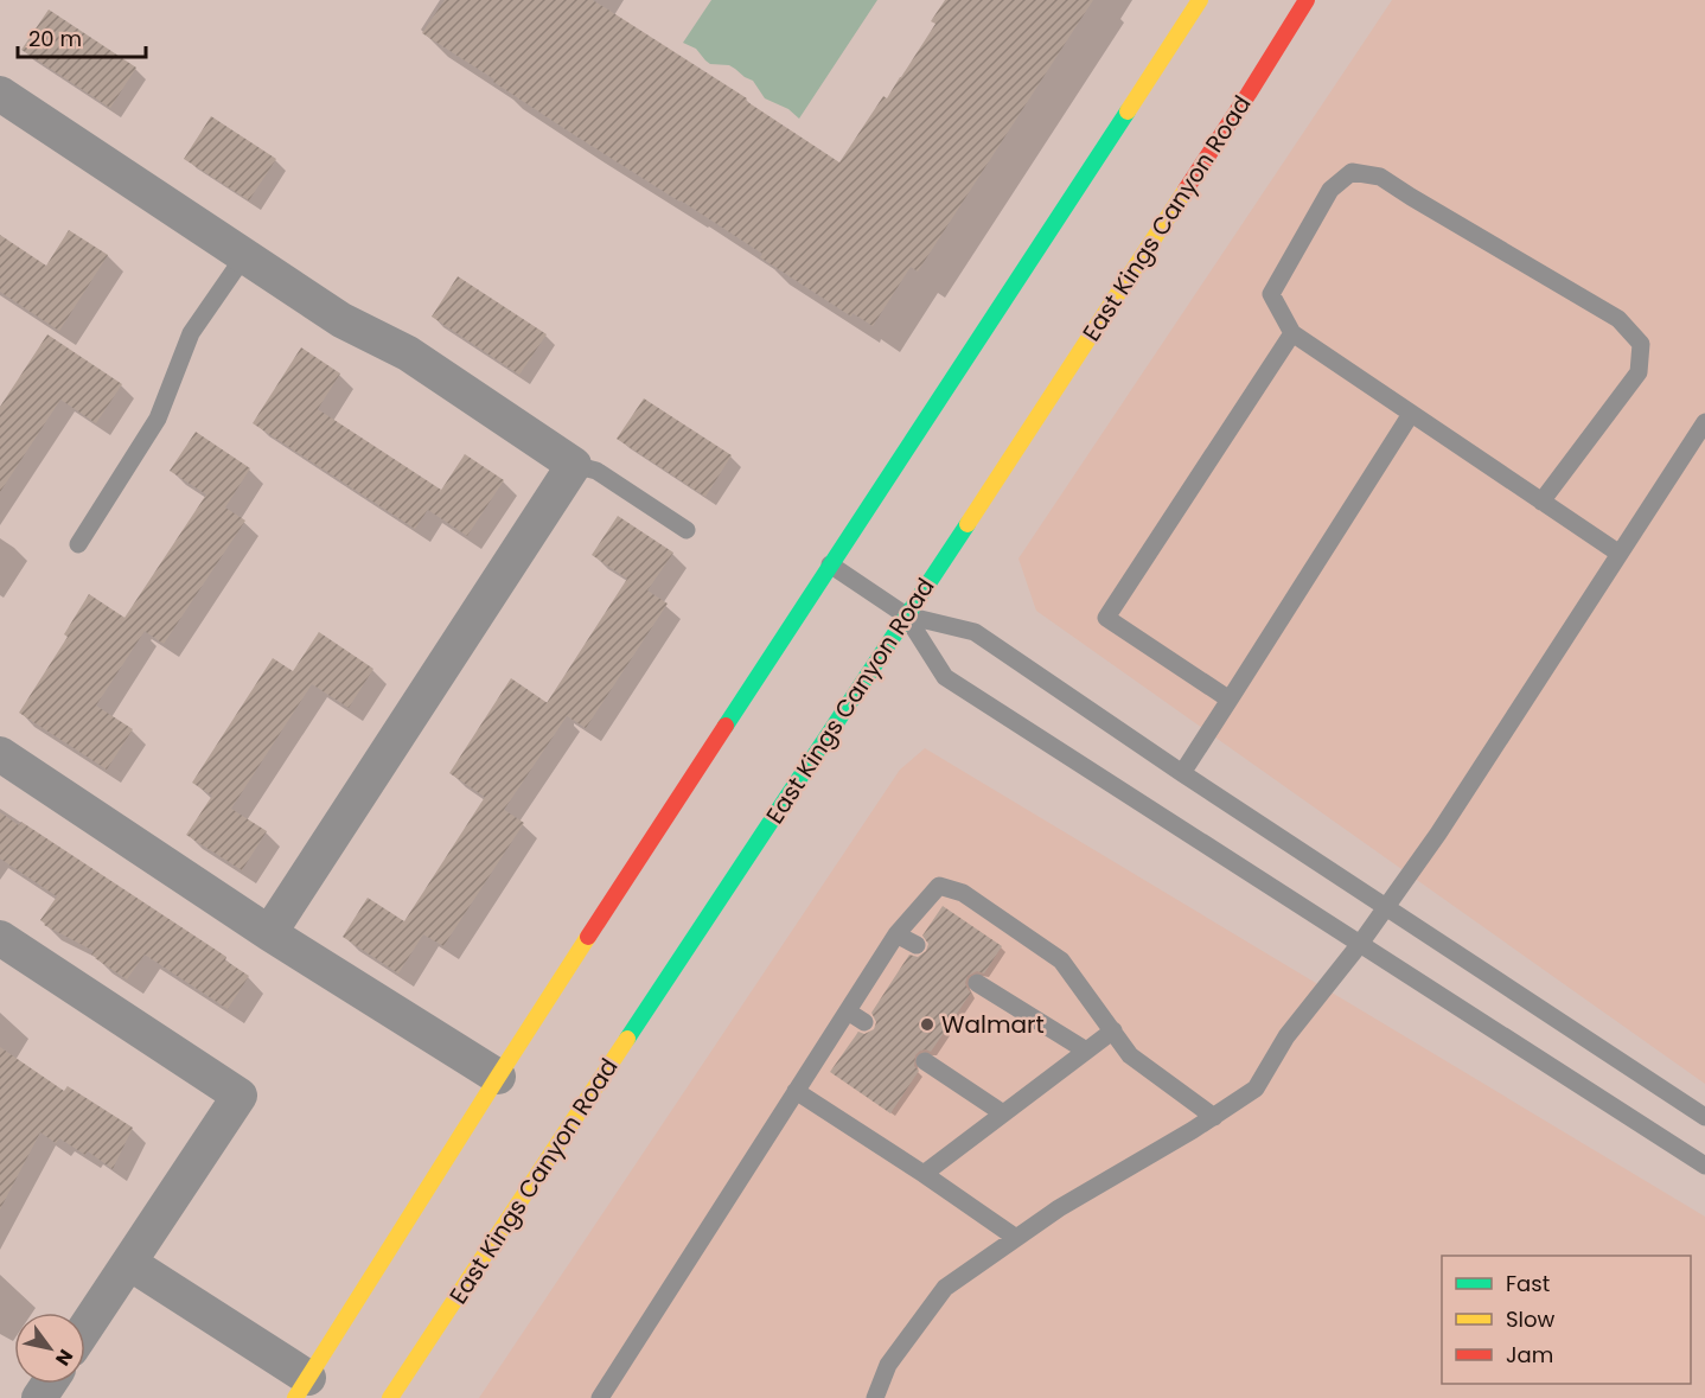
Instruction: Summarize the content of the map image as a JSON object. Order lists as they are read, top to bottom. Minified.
{"streets":{"main road":["East Kings Canyon Road"]},"places":["Walmart"],"legend":["Fast","Slow","Jam"],"scale_bar":"20 m","north":"bottom right"}
